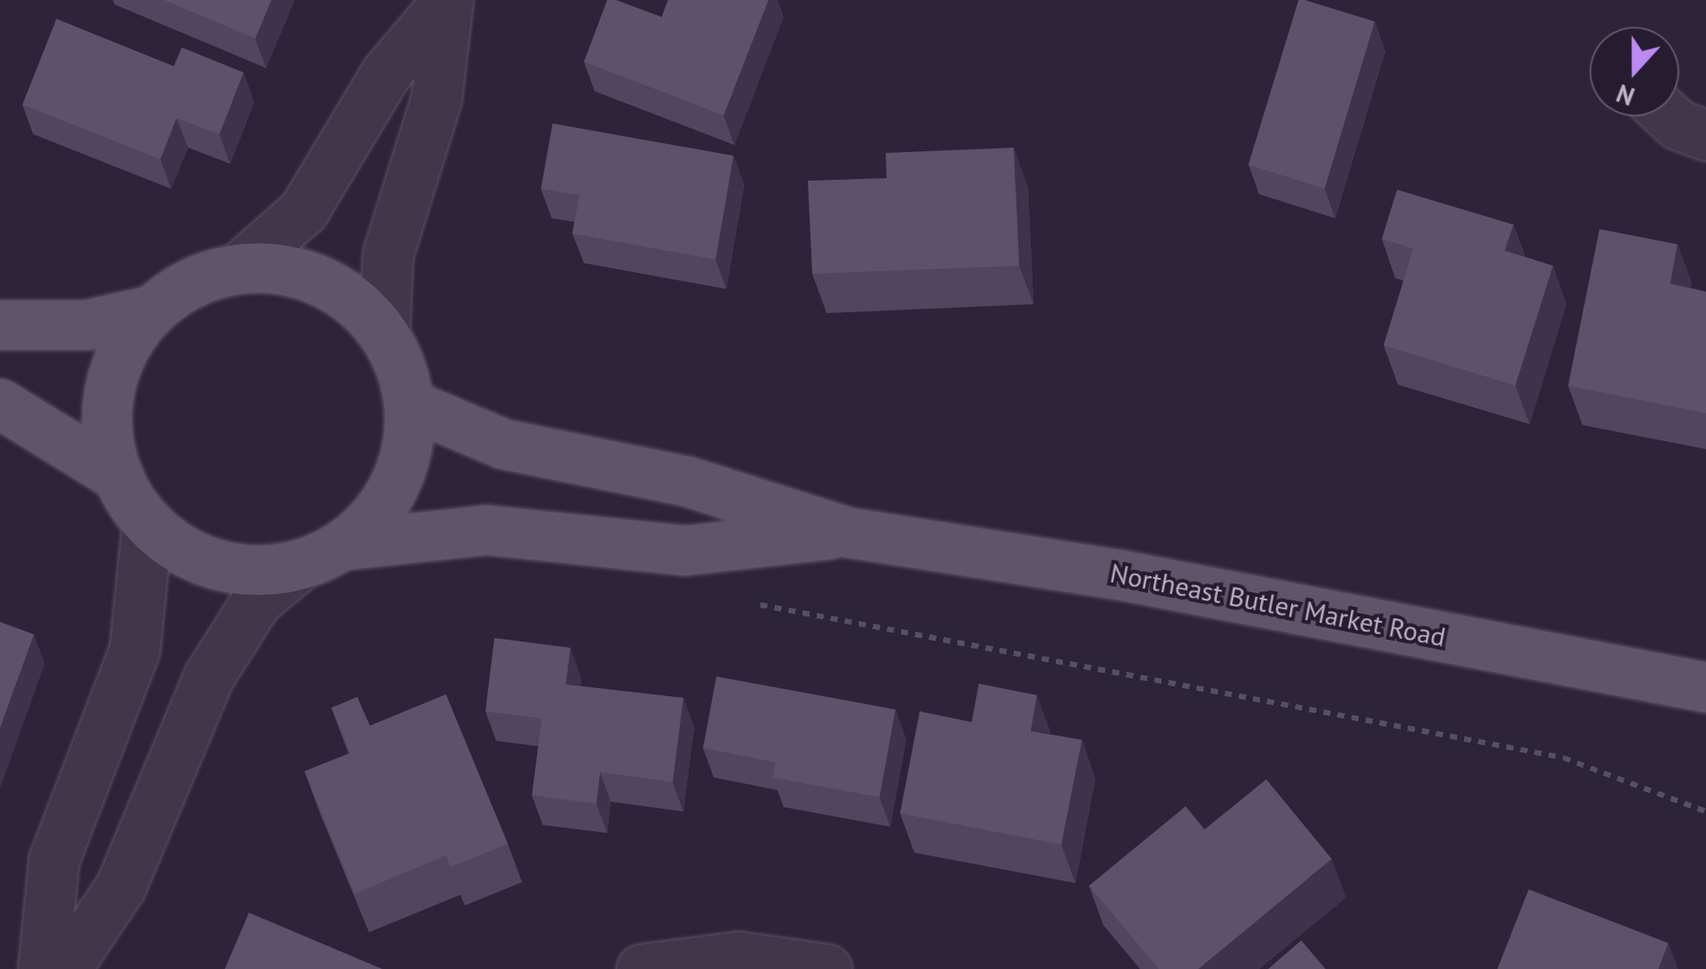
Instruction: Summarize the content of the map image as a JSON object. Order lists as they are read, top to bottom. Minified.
{"streets":{"main road":["Northeast Butler Market Road"]},"north":"bottom"}
